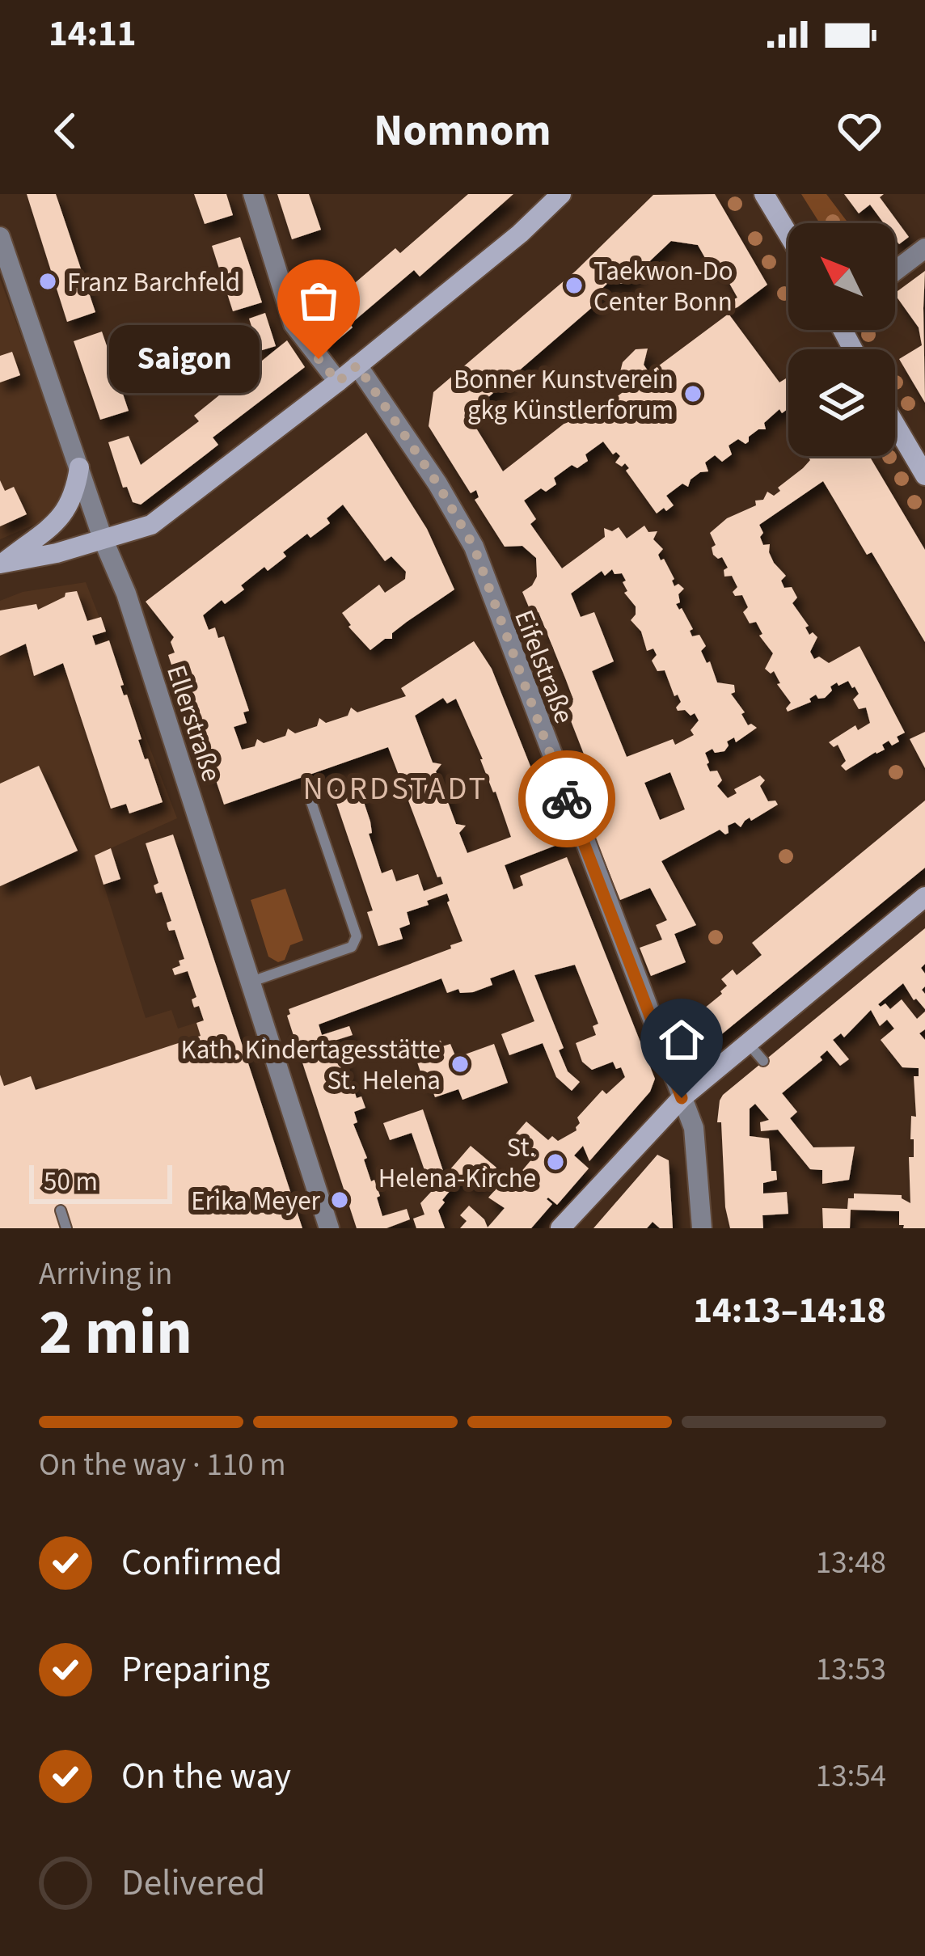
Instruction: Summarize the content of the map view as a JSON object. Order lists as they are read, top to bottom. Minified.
{"streets":{"street":["Eifelstraße","Ellerstraße"]},"districts":["NORDSTADT"],"places":["Franz Barchfeld","Taekwon-Do Center Bonn","Saigon","Bonner Kunstverein gkg Künstlerforum","Kath. Kindertagesstätte St. Helena","St. Helena-Kirche","Erika Meyer"],"scale_bar":"50 m","north":"top left","page":{"status":"14:11","header":"Nomnom","bubble":"Saigon","scale":"50 m","heading":["2 min","Arriving in","14:13–14:18"],"bar":"On the way · 110 m","list":[["Confirmed","13:48"],["Preparing","13:53"],["On the way","13:54"],"Delivered"]}}
